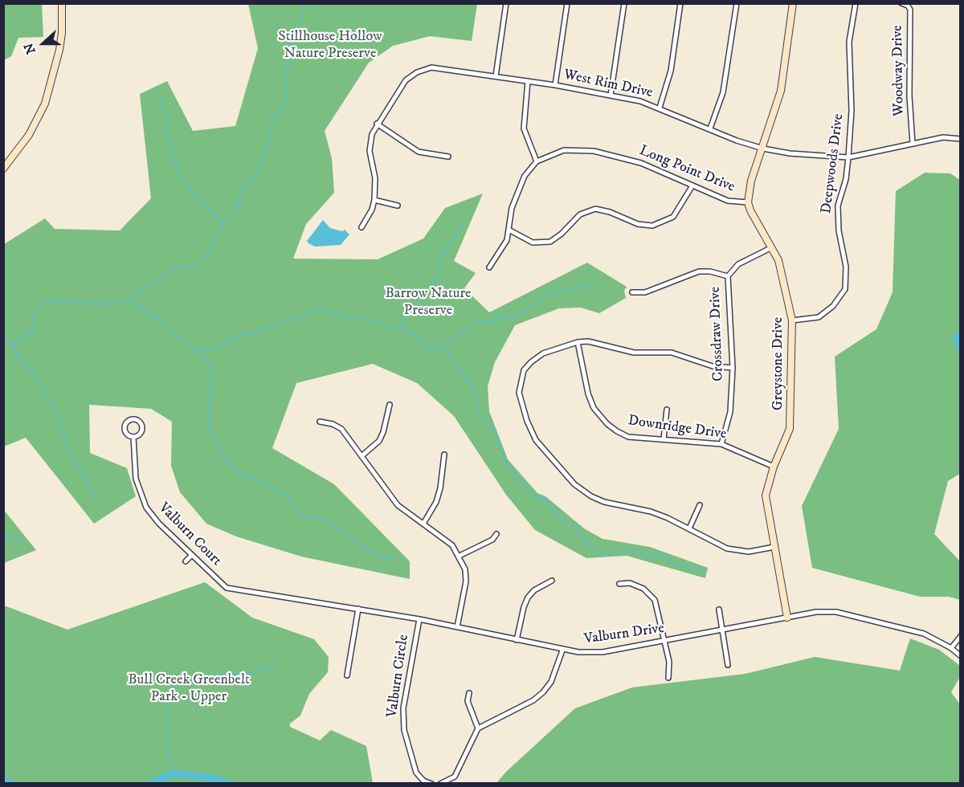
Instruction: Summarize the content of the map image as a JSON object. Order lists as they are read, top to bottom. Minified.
{"streets":{"street":["Woodway Drive","West Rim Drive","Deepwoods Drive","Long Point Drive","Crossdraw Drive","Greystone Drive","Downridge Drive","Valburn Court","Valburn Drive","Valburn Circle"]},"crossings":[["Woodway Drive","West Rim Drive"],["West Rim Drive","Deepwoods Drive"],["Deepwoods Drive","Greystone Drive"],["Long Point Drive","Greystone Drive"],["Crossdraw Drive","Greystone Drive"],["Crossdraw Drive","Downridge Drive"],["Greystone Drive","Downridge Drive"],["Greystone Drive","Valburn Drive"],["Valburn Court","Valburn Drive"],["Valburn Drive","Valburn Circle"]],"parks":["Stillhouse Hollow Nature Preserve","Barrow Nature Preserve","Bull Creek Greenbelt Park - Upper"],"north":"left"}
